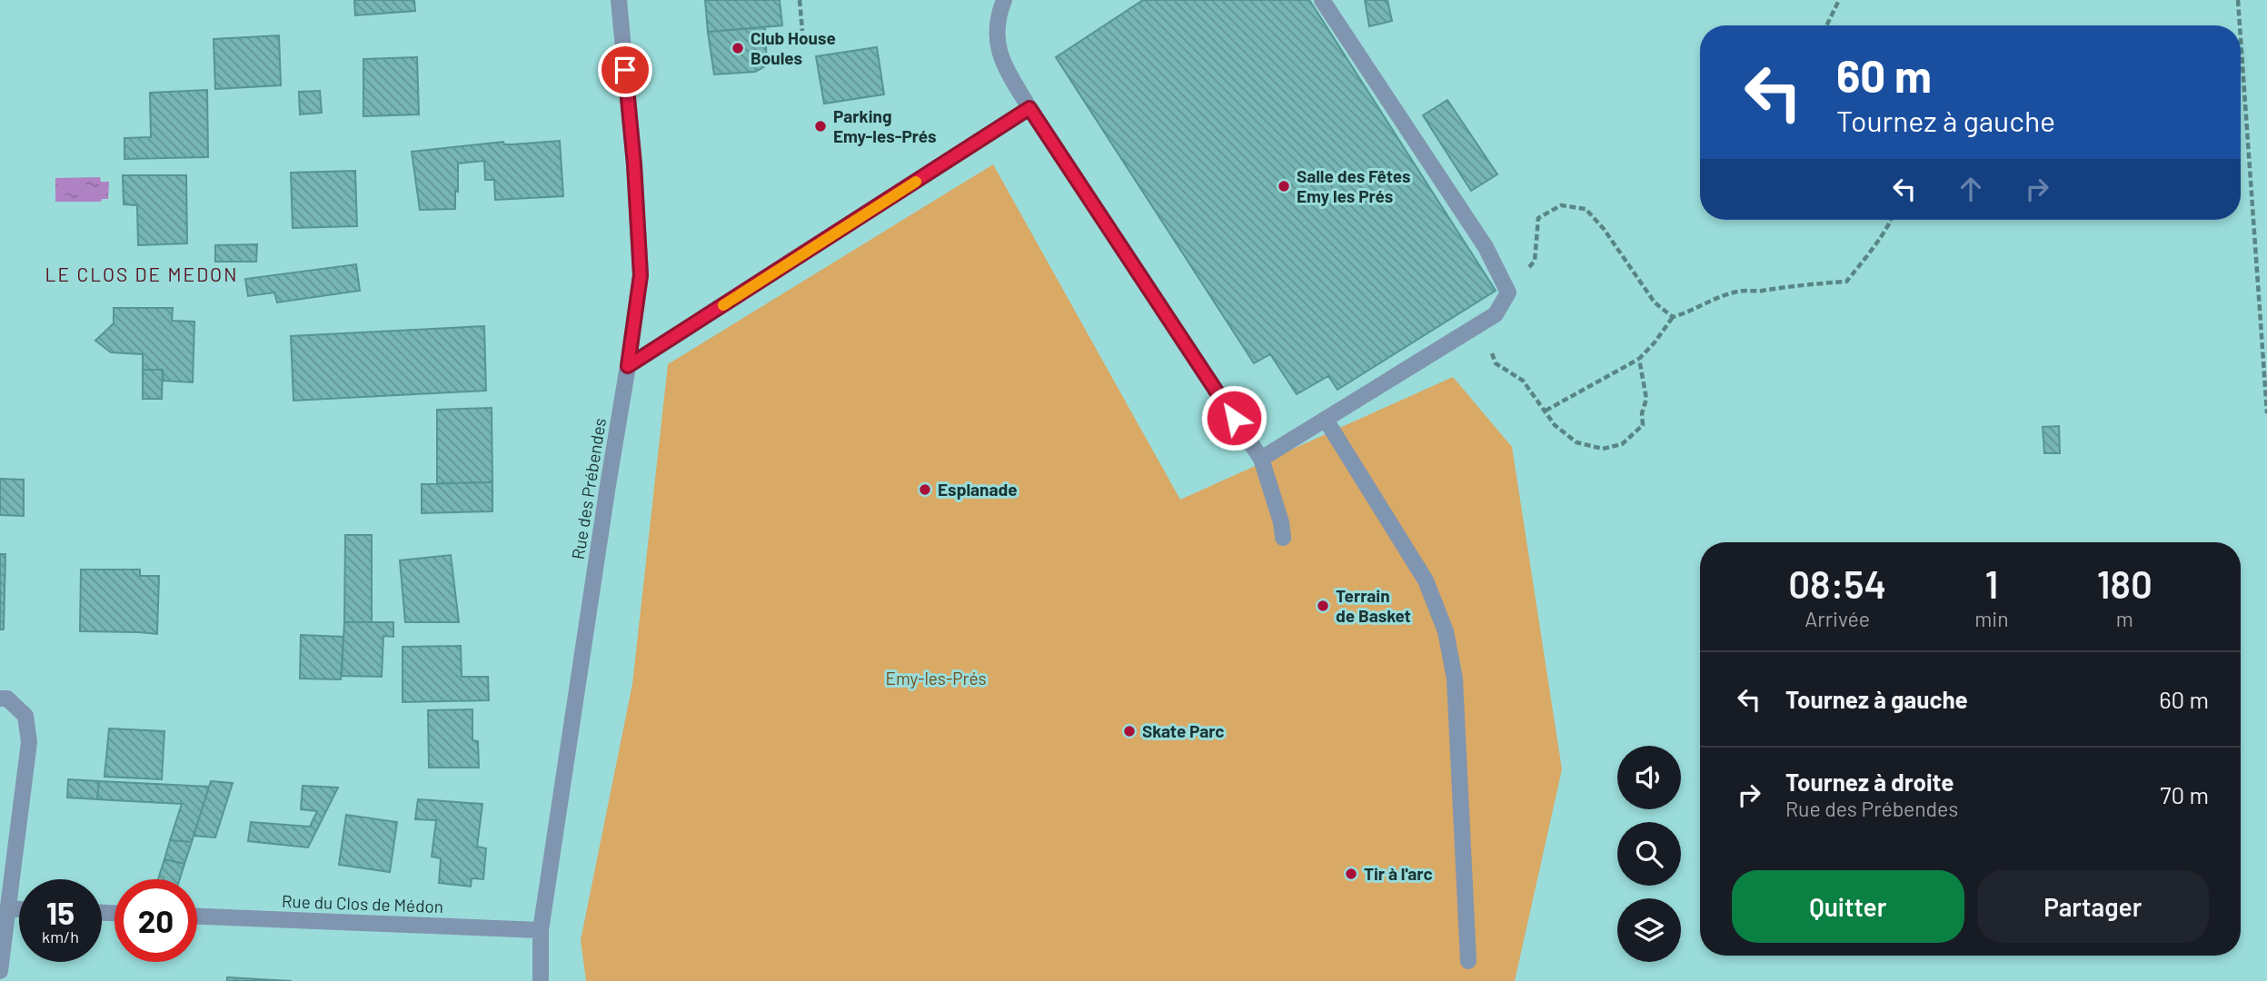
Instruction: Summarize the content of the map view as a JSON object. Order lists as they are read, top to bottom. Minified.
{"streets":{"street":["Rue des Prébendes","Rue du Clos de Médon"]},"crossings":[["Rue des Prébendes","Rue du Clos de Médon"]],"districts":["LE CLOS DE MEDON"],"parks":["Emy-les-Prés"],"places":["Club House Boules","Parking Emy-les-Prés","Salle des Fêtes Emy les Prés","Esplanade","Terrain de Basket","Skate Parc","Tir à l'arc"],"page":{"turn":["60 m","Tournez à gauche"],"eta":["08:54","Arrivée","1","min","180","m"],"list":[{"name":"Tournez à gauche","value":"60 m"},{"name":"Tournez à droite","note":"Rue des Prébendes","value":"70 m"}],"buttons":["Quitter","Partager"],"speed":"15 km/h","limit":"20"}}
